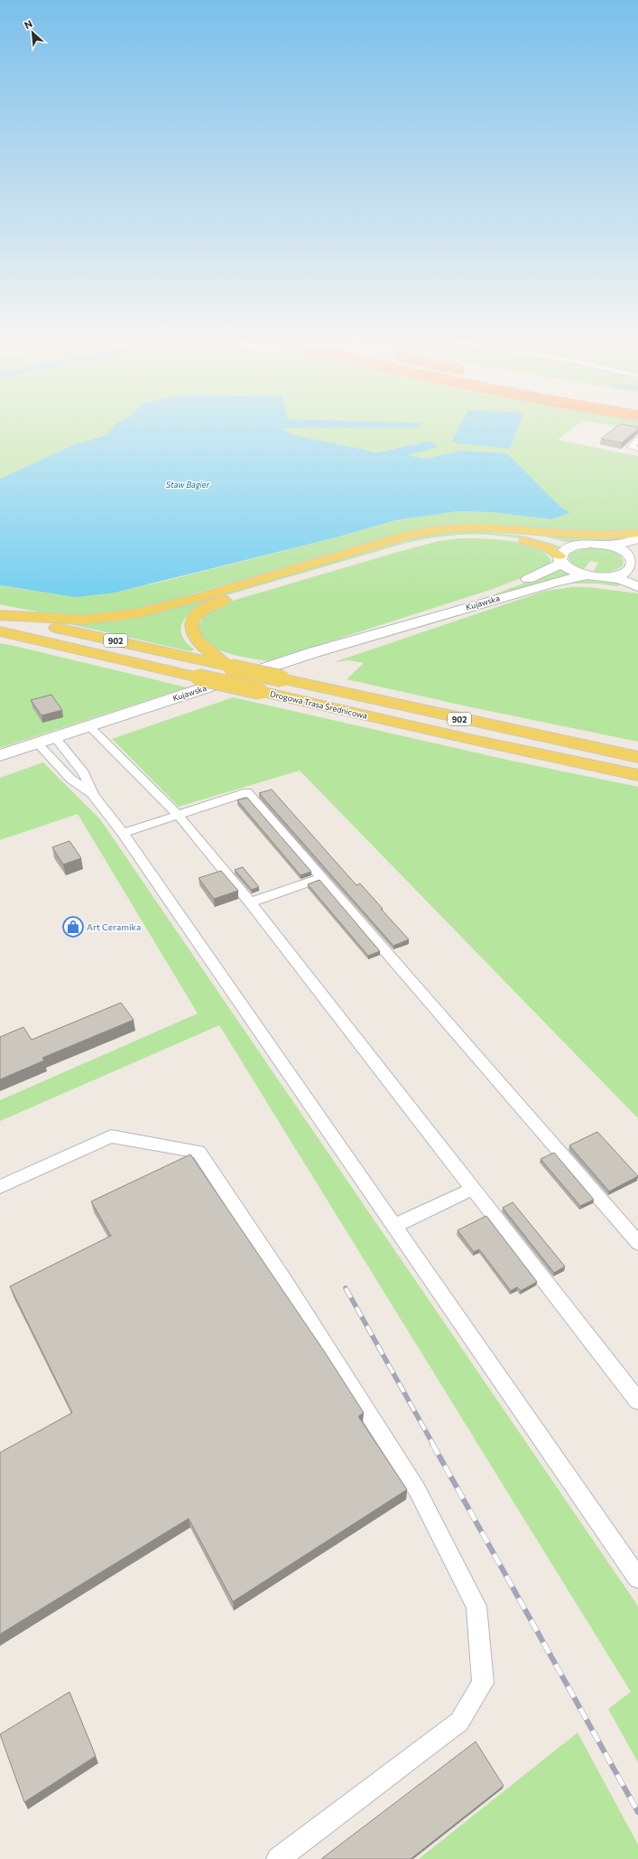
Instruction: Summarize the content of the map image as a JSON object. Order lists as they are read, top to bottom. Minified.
{"streets":{"main road":["902","Drogowa Trasa Średnicowa"],"street":["Kujawska"]},"water":["Staw Bagier"],"places":{"shop":["Art Ceramika"]},"north":"top left"}
